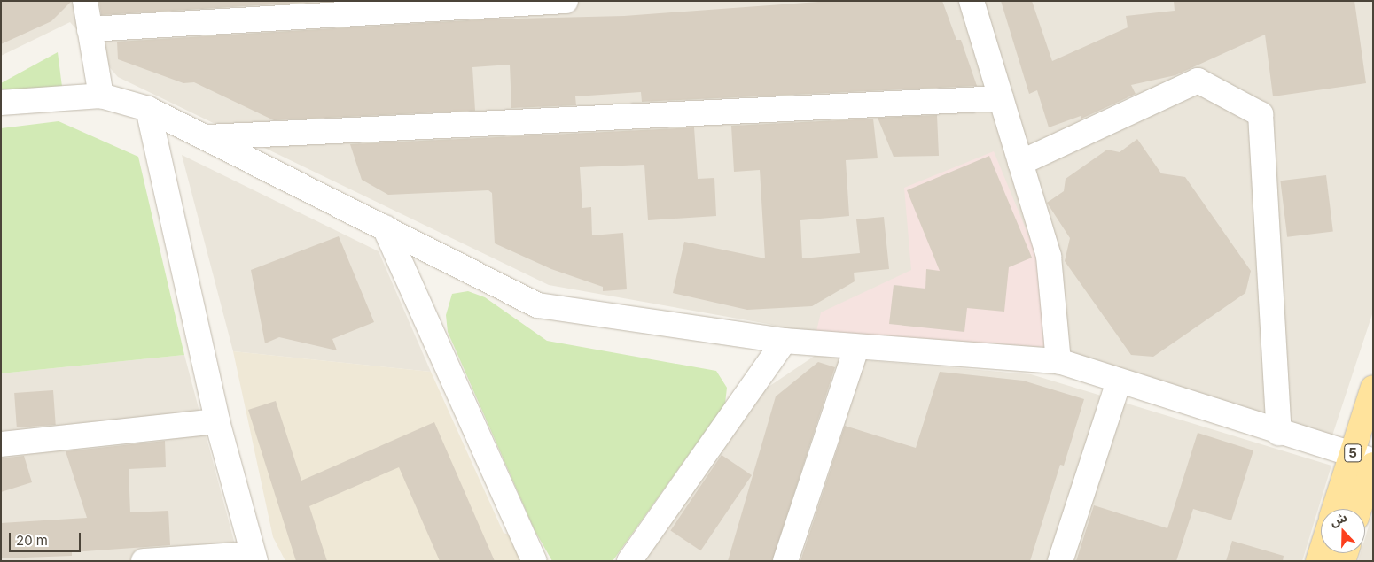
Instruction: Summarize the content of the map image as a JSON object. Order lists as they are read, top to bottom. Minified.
{"streets":{"main road":["5"]},"scale_bar":"20 m","north":"top"}
